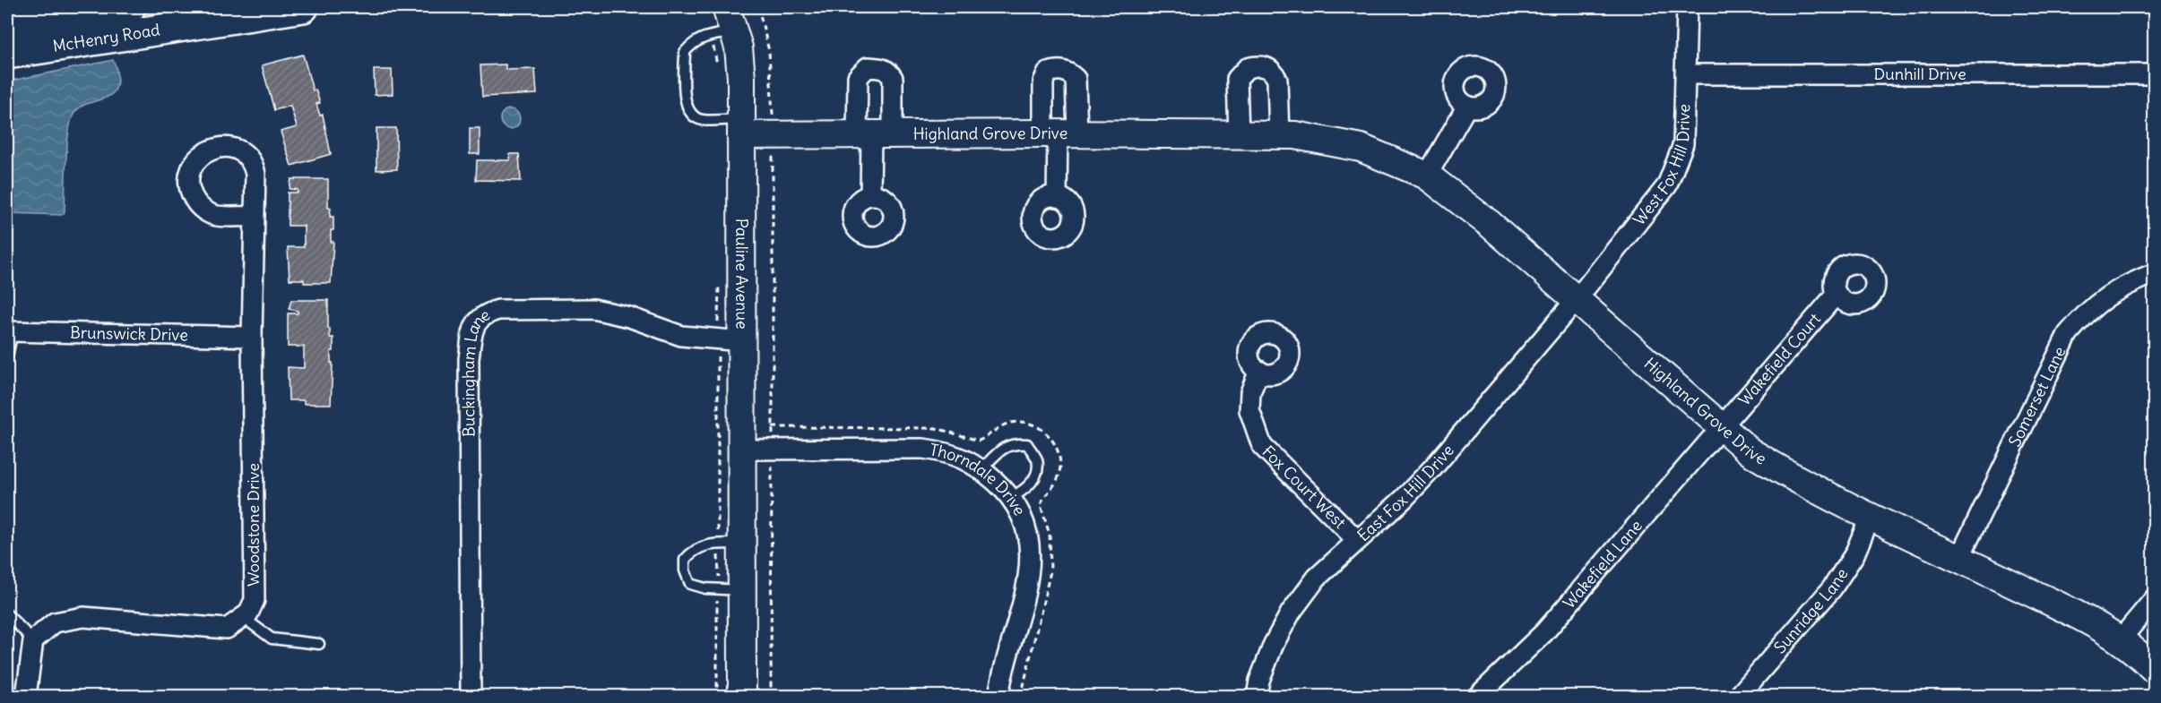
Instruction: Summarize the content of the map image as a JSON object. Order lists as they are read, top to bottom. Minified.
{"streets":{"main road":["McHenry Road"],"street":["Dunhill Drive","Highland Grove Drive","West Fox Hill Drive","Pauline Avenue","Brunswick Drive","Wakefield Court","Buckingham Lane","Somerset Lane","Thorndale Drive","Fox Court West","East Fox Hill Drive","Woodstone Drive","Wakefield Lane","Sunridge Lane"]},"crossings":[["Dunhill Drive","West Fox Hill Drive"],["Highland Grove Drive","West Fox Hill Drive"],["Highland Grove Drive","Pauline Avenue"],["Highland Grove Drive","Wakefield Court"],["Highland Grove Drive","Somerset Lane"],["Highland Grove Drive","East Fox Hill Drive"],["Highland Grove Drive","Wakefield Lane"],["Highland Grove Drive","Sunridge Lane"],["West Fox Hill Drive","East Fox Hill Drive"],["Pauline Avenue","Buckingham Lane"],["Pauline Avenue","Thorndale Drive"],["Brunswick Drive","Woodstone Drive"],["Wakefield Court","Wakefield Lane"],["Fox Court West","East Fox Hill Drive"]]}
